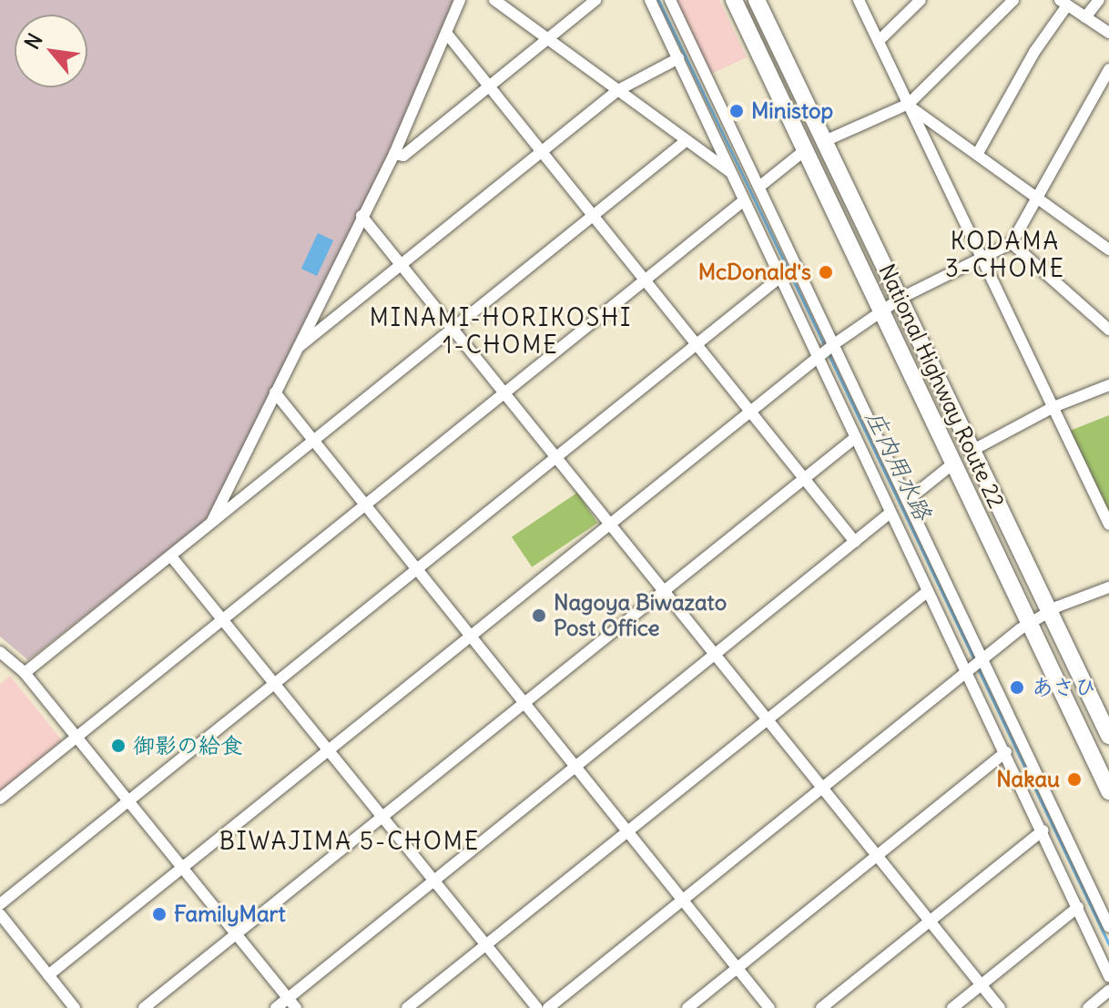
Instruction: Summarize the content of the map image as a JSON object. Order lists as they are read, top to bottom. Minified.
{"streets":{"highway":["National Highway Route 22"]},"districts":["KODAMA 3-CHOME","MINAMI-HORIKOSHI 1-CHOME","BIWAJIMA 5-CHOME"],"water":["庄内用水路"],"places":["Ministop","McDonald's","Nagoya Biwazato Post Office","あさひ","御影の給食","Nakau","FamilyMart"],"north":"top left"}
